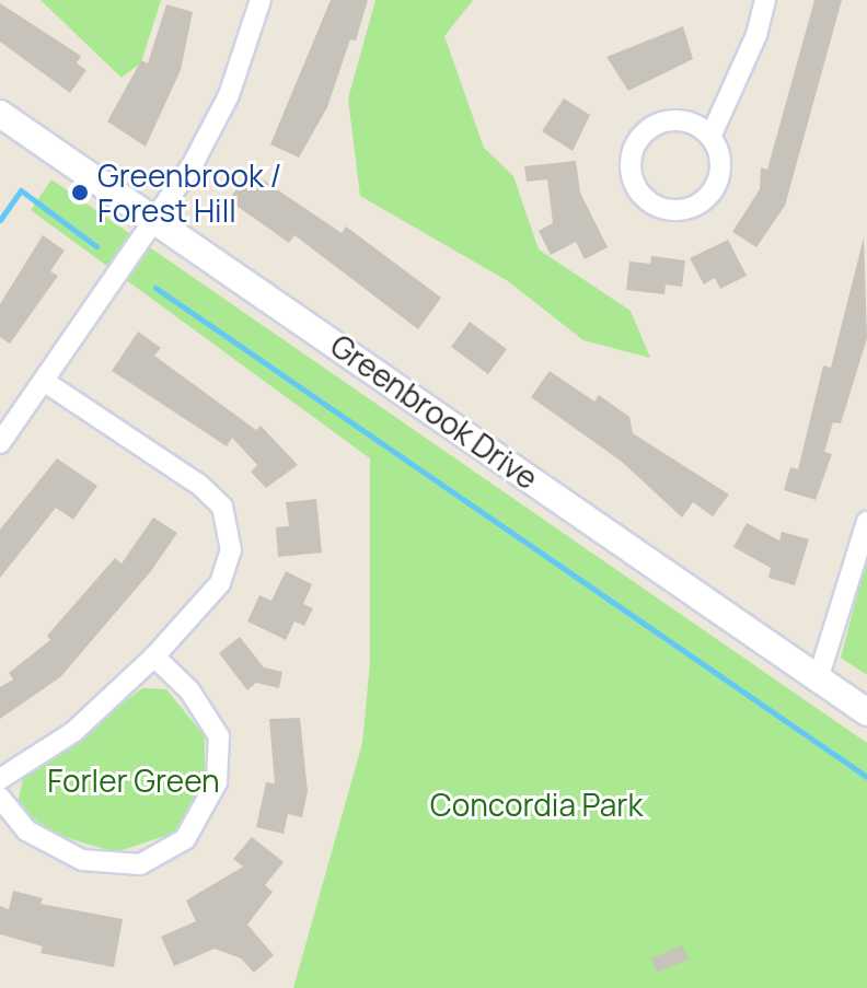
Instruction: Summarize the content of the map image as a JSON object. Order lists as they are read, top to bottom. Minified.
{"streets":{"street":["Greenbrook Drive"]},"parks":["Forler Green","Concordia Park"],"places":["Greenbrook / Forest Hill"]}
